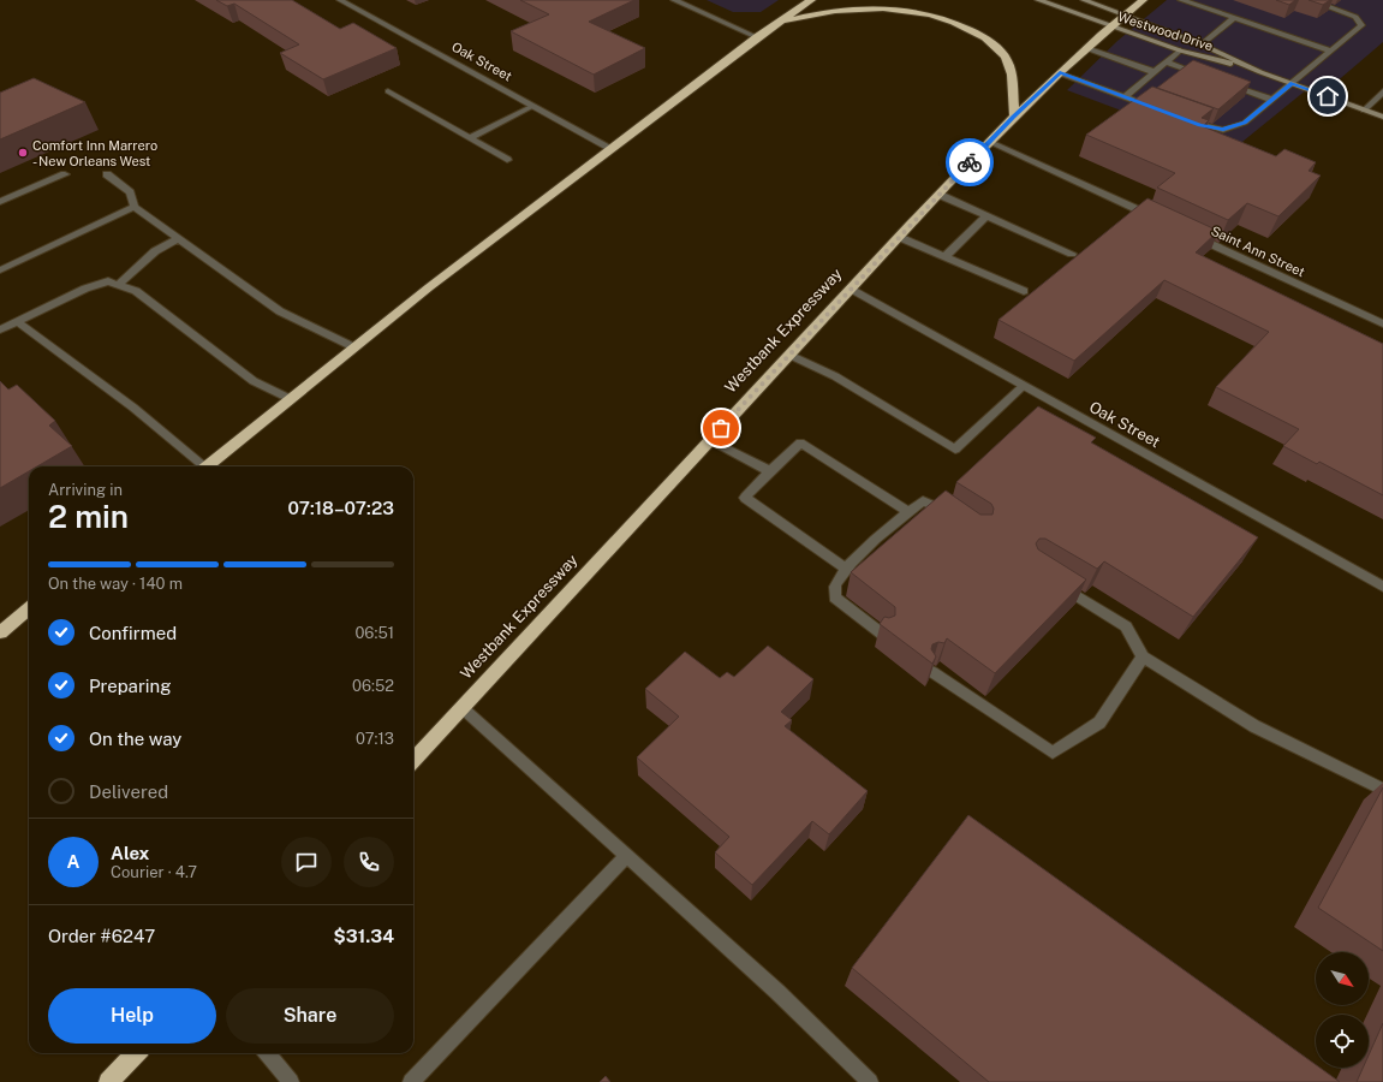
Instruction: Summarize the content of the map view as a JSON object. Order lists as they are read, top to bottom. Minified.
{"streets":{"highway":["Westbank Expressway"],"street":["Westwood Drive","Oak Street","Saint Ann Street"]},"crossings":[["Westwood Drive","Westbank Expressway"],["Oak Street","Westbank Expressway"]],"places":["Comfort Inn Marrero - New Orleans West"],"north":"bottom right","page":{"heading":["2 min","Arriving in","07:18–07:23"],"panel":["Alex","Courier · 4.7","Order #6247","$31.34"],"bar":"On the way · 140 m","list":[["Confirmed","06:51"],["Preparing","06:52"],["On the way","07:13"],"Delivered"],"round":"A","buttons":["Help","Share"]}}
